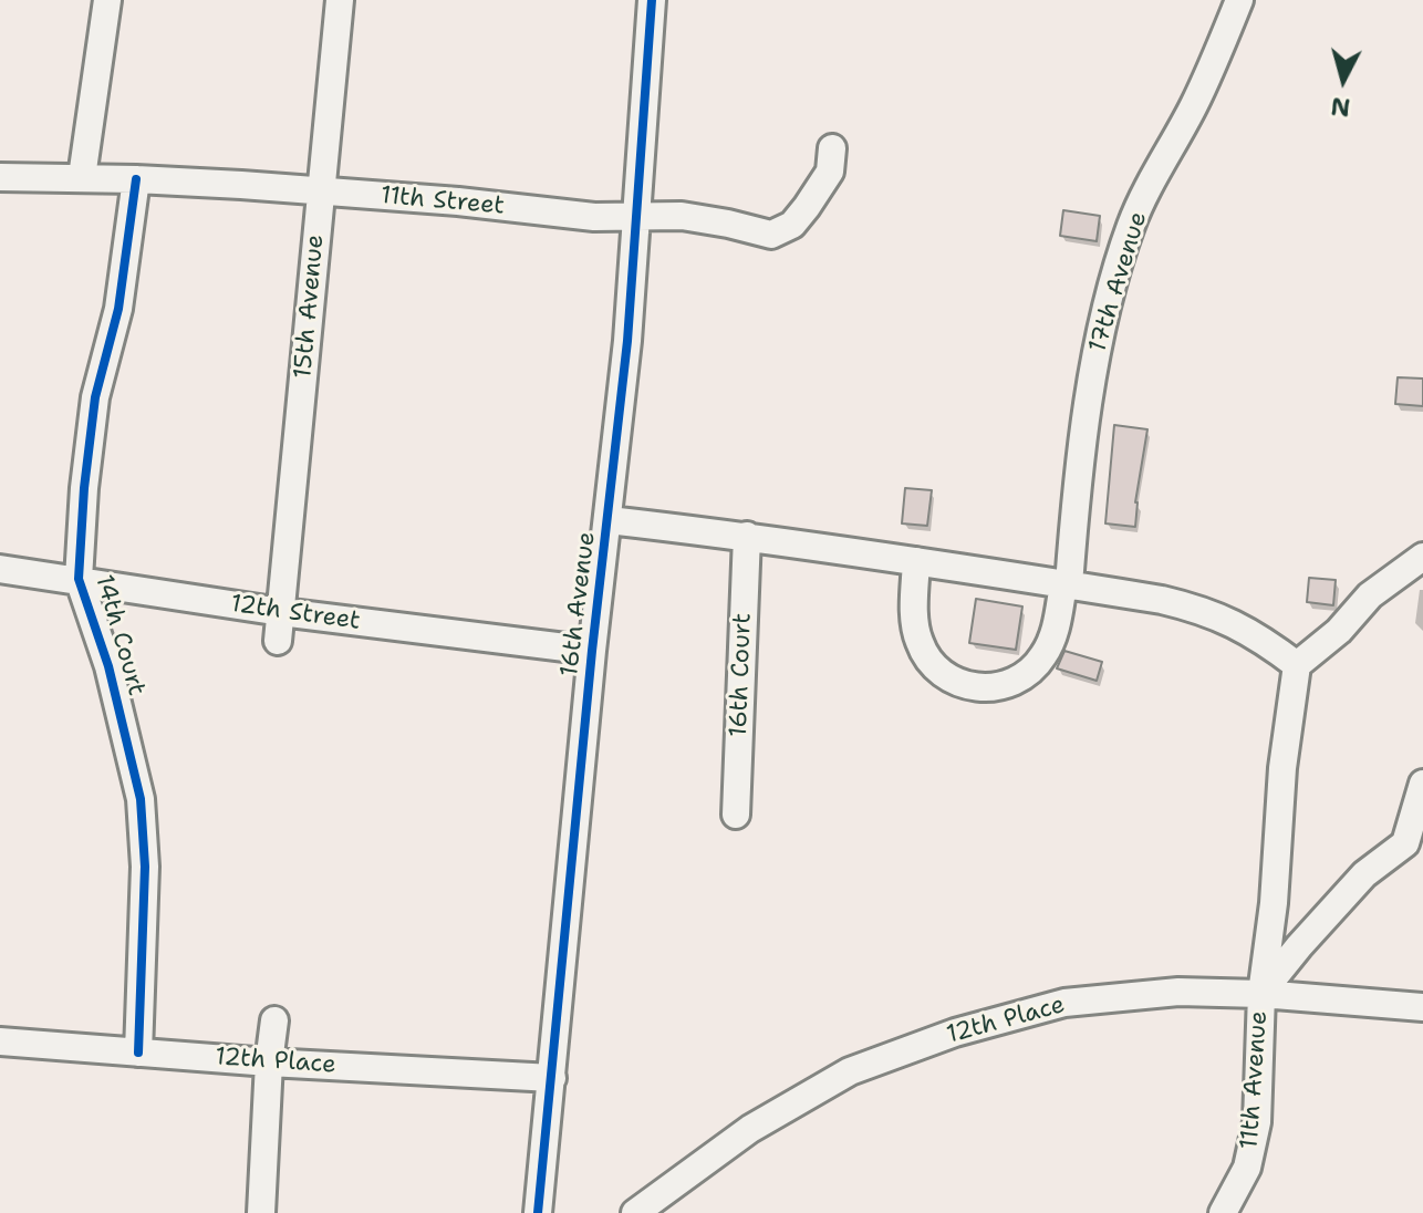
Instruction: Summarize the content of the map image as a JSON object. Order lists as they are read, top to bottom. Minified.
{"streets":{"street":["11th Street","17th Avenue","15th Avenue","16th Avenue","12th Street","14th Court","16th Court","12th Place","11th Avenue"]},"crossings":[["11th Street","15th Avenue"],["11th Street","16th Avenue"],["11th Street","14th Court"],["15th Avenue","12th Street"],["16th Avenue","12th Street"],["16th Avenue","12th Place"],["12th Street","14th Court"],["14th Court","12th Place"],["12th Place","11th Avenue"]],"north":"bottom"}
